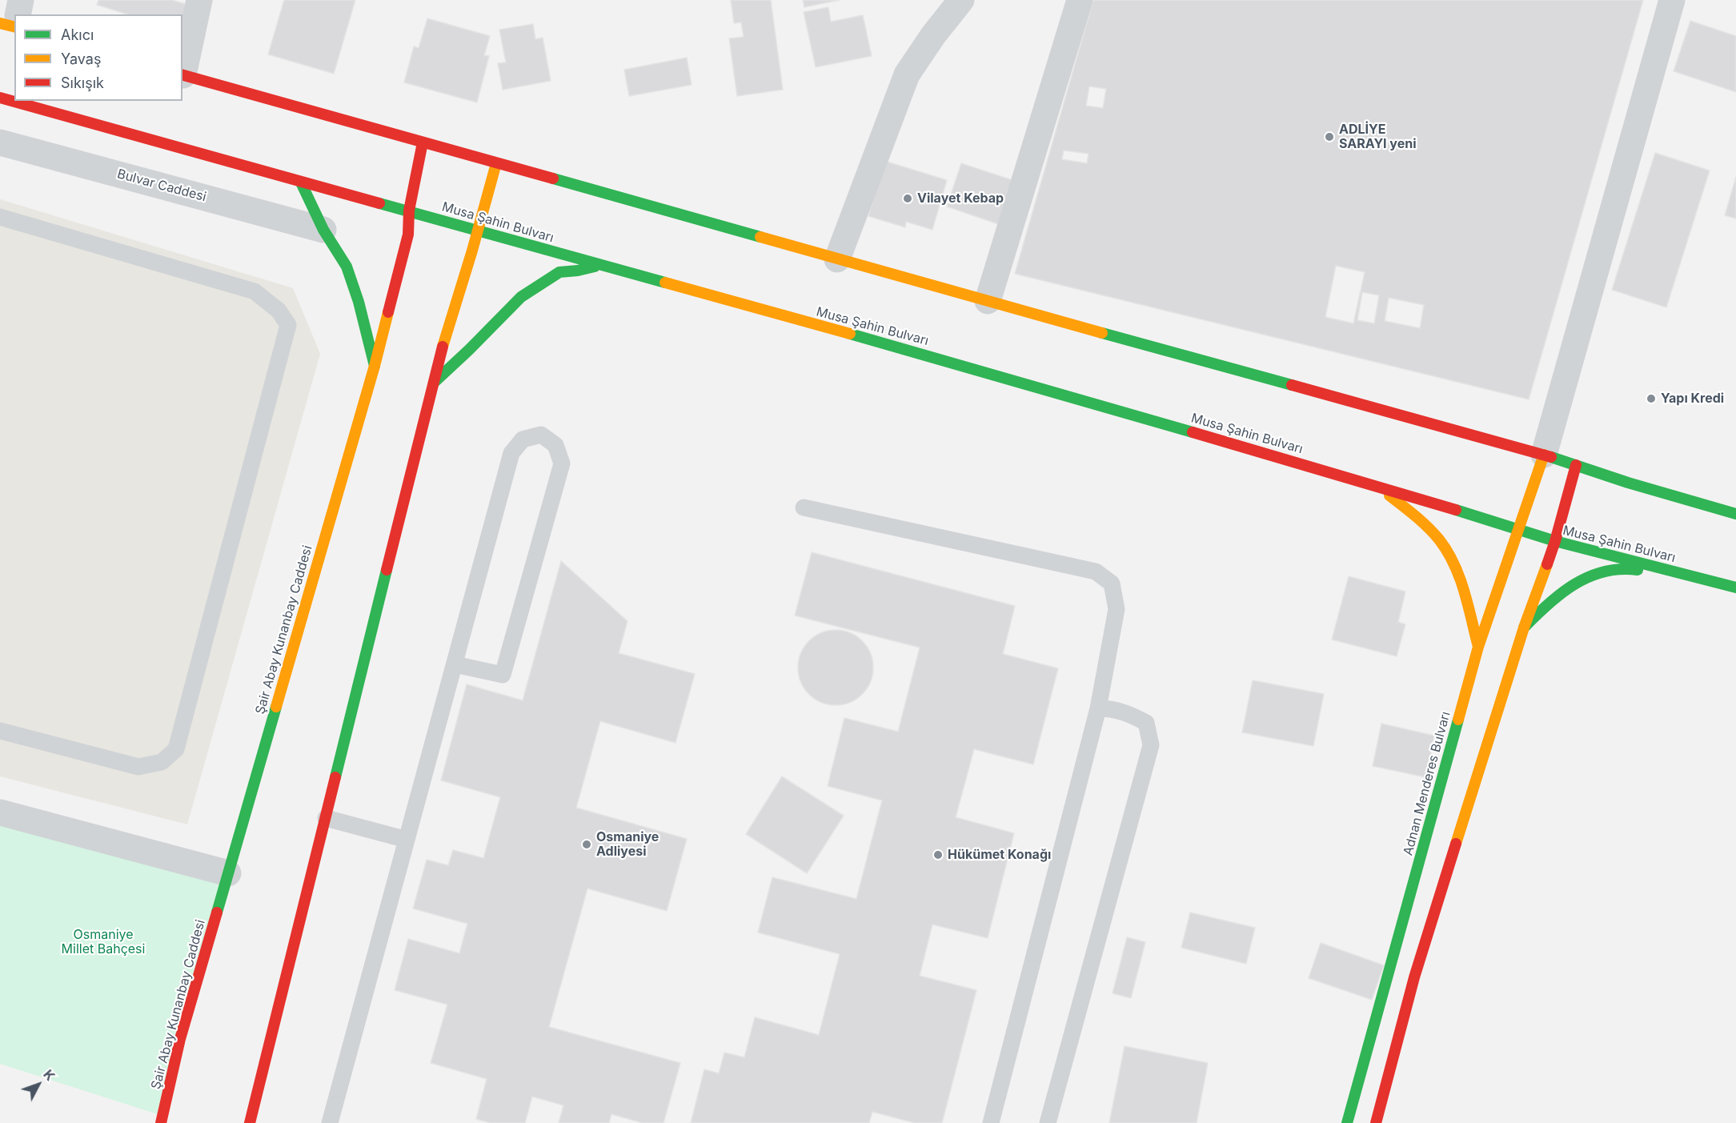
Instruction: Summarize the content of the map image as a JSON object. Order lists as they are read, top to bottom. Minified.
{"streets":{"main road":["Musa Şahin Bulvarı","Şair Abay Kunanbay Caddesi","Adnan Menderes Bulvarı"],"street":["Bulvar Caddesi"]},"crossings":[["Musa Şahin Bulvarı","Şair Abay Kunanbay Caddesi"],["Musa Şahin Bulvarı","Adnan Menderes Bulvarı"]],"parks":["Osmaniye Millet Bahçesi"],"places":["ADLİYE SARAYI yeni","Vilayet Kebap","Yapı Kredi","Osmaniye Adliyesi","Hükümet Konağı"],"legend":["Akıcı","Yavaş","Sıkışık"],"north":"top right"}
